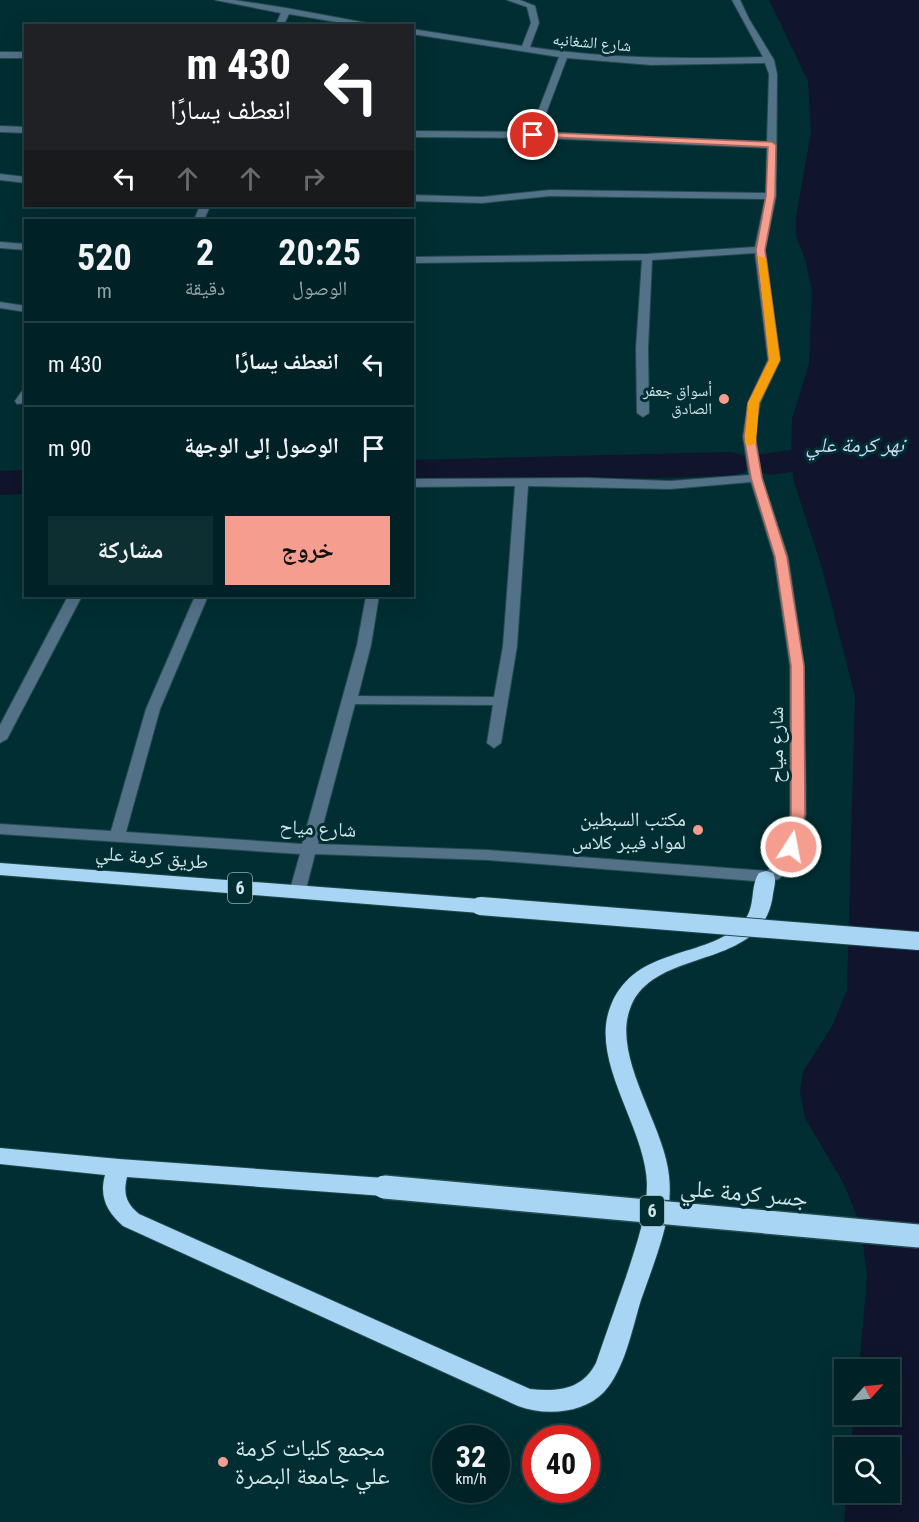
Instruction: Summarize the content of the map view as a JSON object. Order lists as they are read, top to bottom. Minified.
{"streets":{"highway":["طريق كرمة علي","6","جسر كرمة علي"],"street":["شارع الشغانبه","شارع مياح"]},"crossings":[["شارع الشغانبه","شارع مياح"],["6","جسر كرمة علي"]],"water":["نهر كرمة علي"],"places":["أسواق جعفر الصادق","مكتب السبطين لمواد فيبر كلاس","مجمع كليات كرمة علي جامعة البصرة"],"north":"top right","page":{"turn":["430 m","انعطف يسارًا"],"eta":["20:25","الوصول","2","دقيقة","520","m"],"list":[{"name":"انعطف يسارًا","value":"430 m"},{"name":"الوصول إلى الوجهة","value":"90 m"}],"buttons":["خروج","مشاركة"],"speed":"32 km/h","limit":"40"}}
